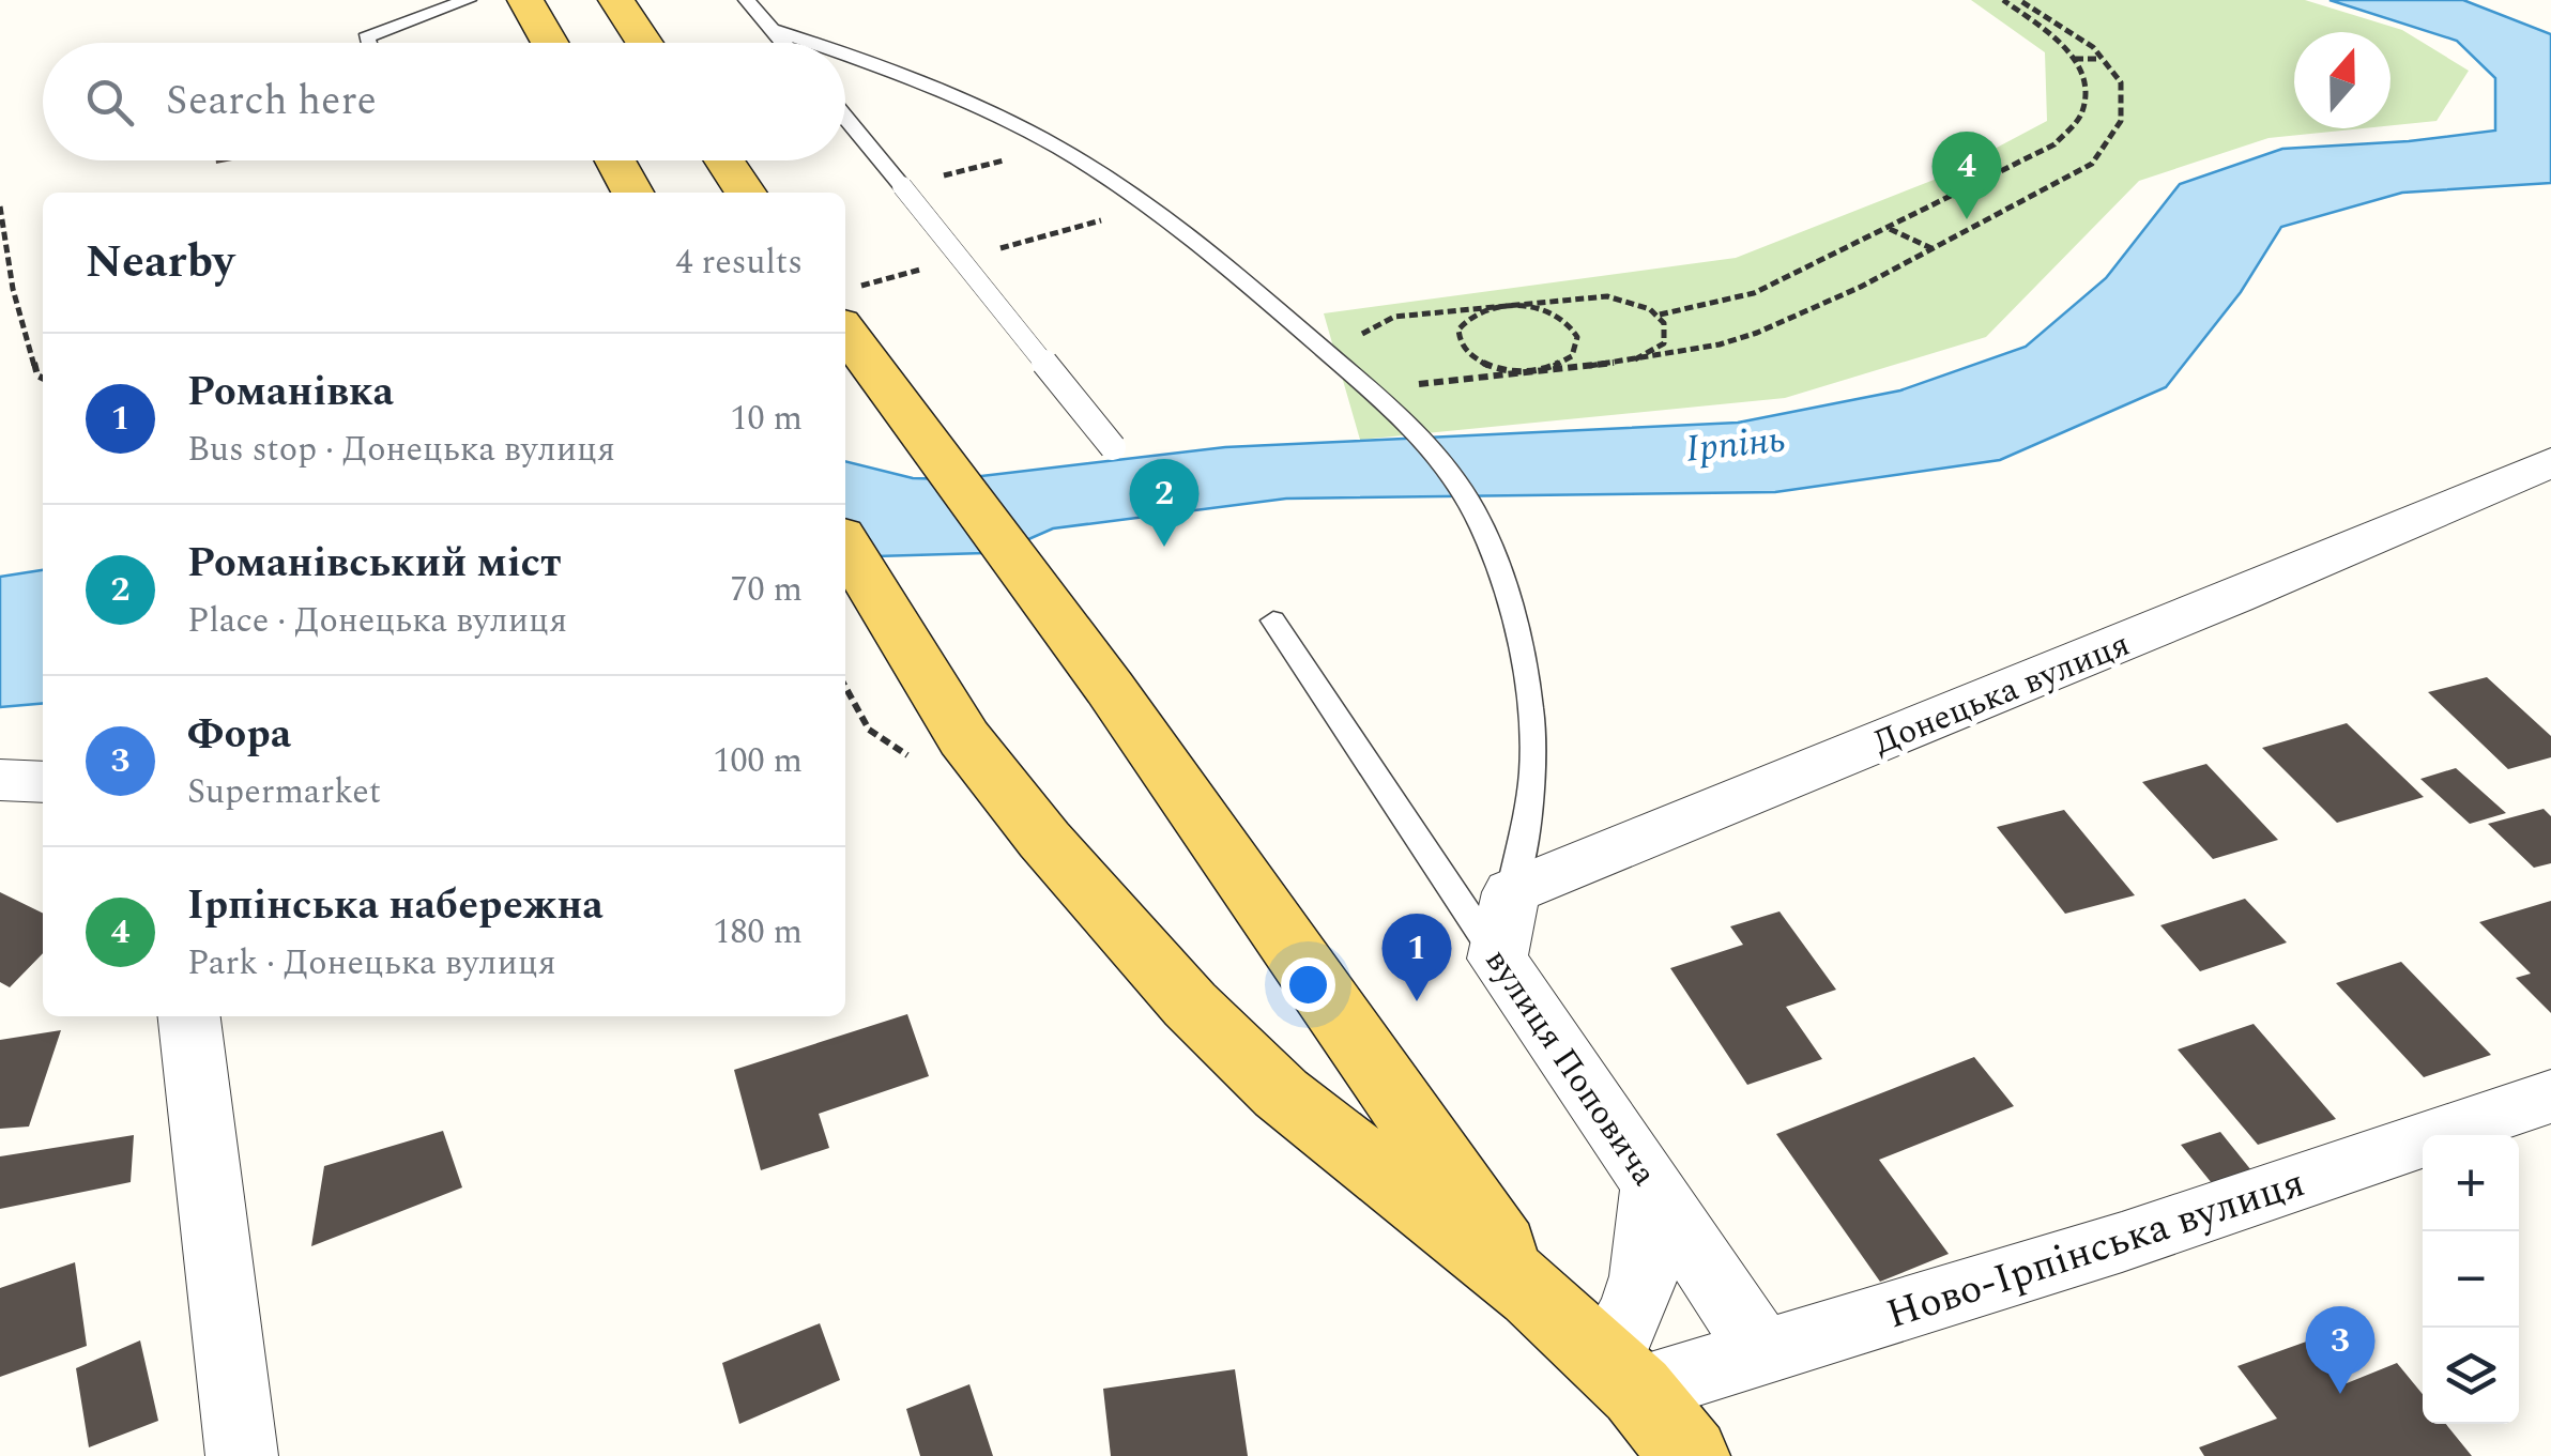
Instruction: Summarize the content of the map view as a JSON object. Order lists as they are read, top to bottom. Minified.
{"streets":{"street":["Донецька вулиця","вулиця Поповича","Ново-Ірпінська вулиця"]},"crossings":[["вулиця Поповича","Ново-Ірпінська вулиця"]],"water":["Ірпінь"],"north":"top","page":{"search":"Search here","pins":["4","2","1","3"],"heading":["Nearby","4 results"],"list":[{"mark":"1","name":"Романівка","note":"Bus stop · Донецька вулиця","value":"10 m"},{"mark":"2","name":"Романівський міст","note":"Place · Донецька вулиця","value":"70 m"},{"mark":"3","name":"Фора","note":"Supermarket","value":"100 m"},{"mark":"4","name":"Ірпінська набережна","note":"Park · Донецька вулиця","value":"180 m"}],"map_buttons":["+","−"]}}
